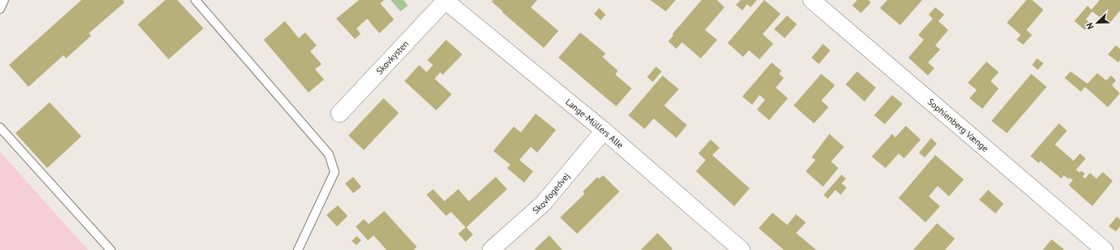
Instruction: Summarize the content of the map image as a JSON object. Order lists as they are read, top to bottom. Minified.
{"streets":{"street":["Skovkysten","Lange-Müllers Alle","Sophienberg Vænge","Skovfogedvej"]},"crossings":[["Skovkysten","Lange-Müllers Alle"],["Lange-Müllers Alle","Skovfogedvej"]],"north":"bottom left"}
